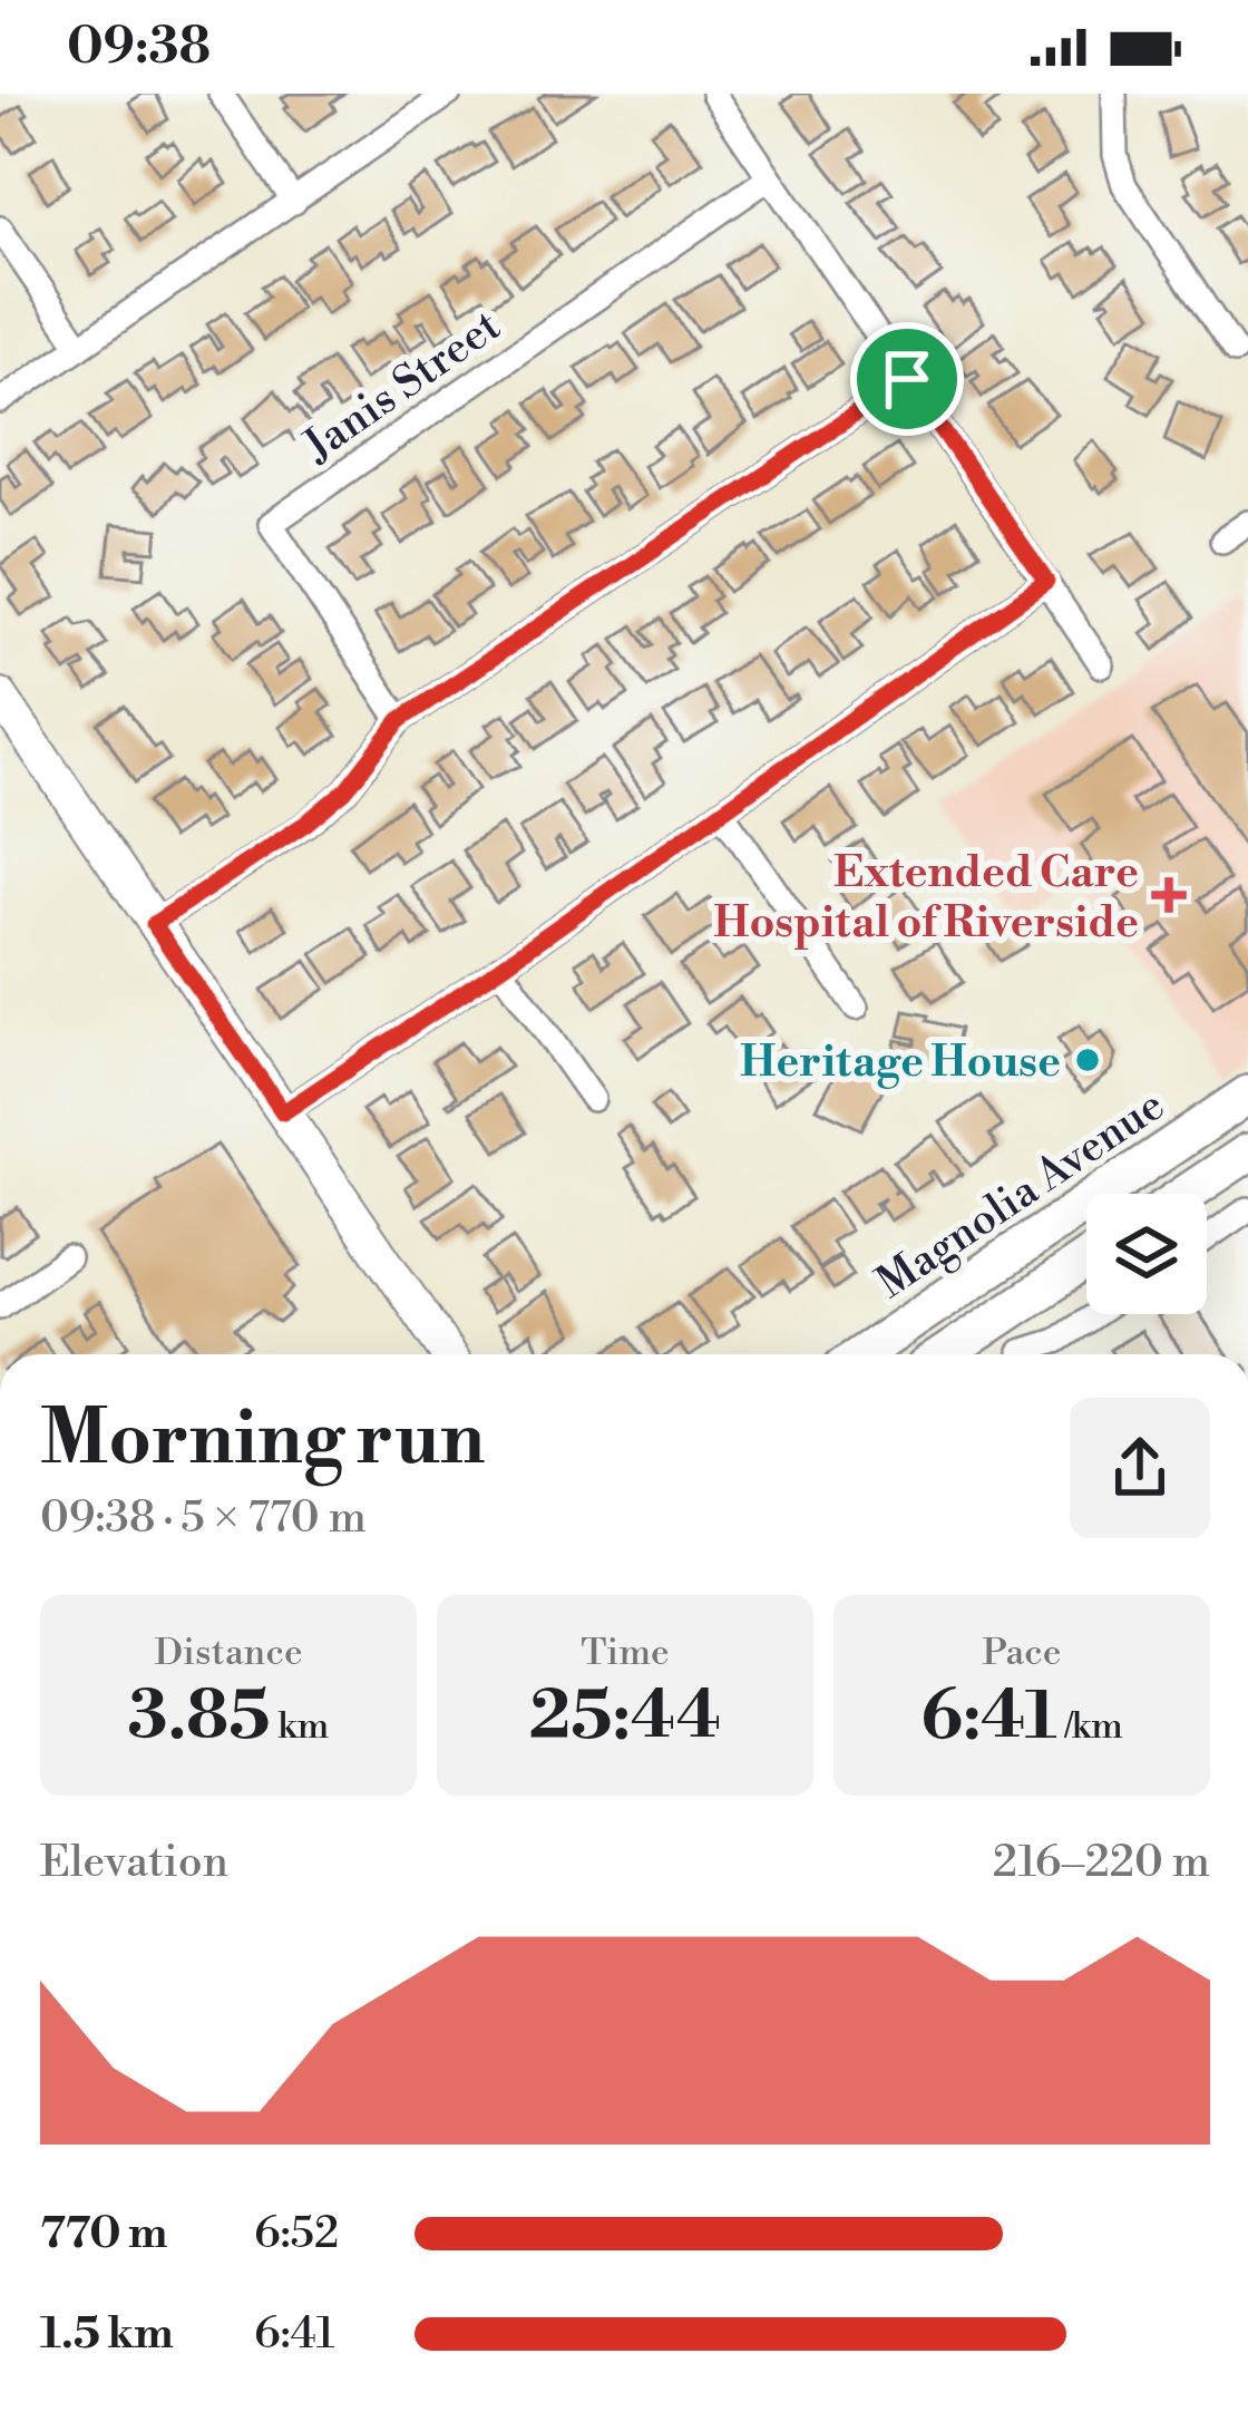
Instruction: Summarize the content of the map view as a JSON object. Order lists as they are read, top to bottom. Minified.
{"streets":{"main road":["Magnolia Avenue"],"street":["Janis Street"]},"places":{"health":["Extended Care Hospital of Riverside"],"other":["Heritage House"]},"page":{"status":"09:38","heading":["Morning run","09:38 · 5 × 770 m"],"stats":[["Distance","3.85 km"],["Time","25:44"],["Pace","6:41 /km"]],"chart":["Elevation","216–220 m"],"list":[{"name":"770 m","note":"6:52"},{"name":"1.5 km","note":"6:41"}]}}
